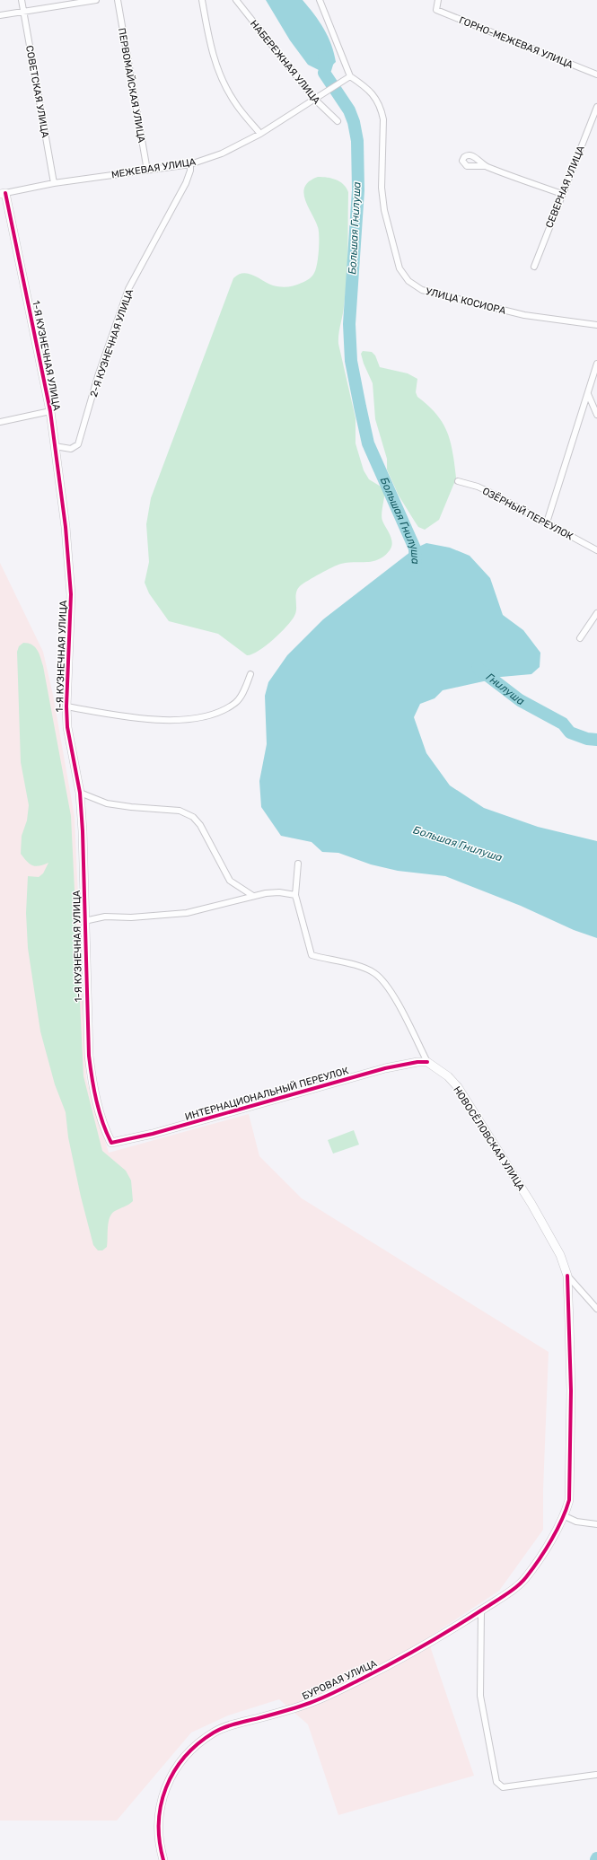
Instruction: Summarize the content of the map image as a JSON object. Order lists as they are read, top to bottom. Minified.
{"streets":{"street":["ГОРНО-МЕЖЕВАЯ УЛИЦА","НАБЕРЕЖНАЯ УЛИЦА","ПЕРВОМАЙСКАЯ УЛИЦА","СОВЕТСКАЯ УЛИЦА","МЕЖЕВАЯ УЛИЦА","СЕВЕРНАЯ УЛИЦА","УЛИЦА КОСИОРА","2-Я КУЗНЕЧНАЯ УЛИЦА","1-Я КУЗНЕЧНАЯ УЛИЦА","ОЗЁРНЫЙ ПЕРЕУЛОК","ИНТЕРНАЦИОНАЛЬНЫЙ ПЕРЕУЛОК","НОВОСЁЛОВСКАЯ УЛИЦА","БУРОВАЯ УЛИЦА"]},"crossings":[["НАБЕРЕЖНАЯ УЛИЦА","МЕЖЕВАЯ УЛИЦА"],["ПЕРВОМАЙСКАЯ УЛИЦА","МЕЖЕВАЯ УЛИЦА"],["СОВЕТСКАЯ УЛИЦА","МЕЖЕВАЯ УЛИЦА"],["МЕЖЕВАЯ УЛИЦА","УЛИЦА КОСИОРА"],["МЕЖЕВАЯ УЛИЦА","2-Я КУЗНЕЧНАЯ УЛИЦА"],["МЕЖЕВАЯ УЛИЦА","1-Я КУЗНЕЧНАЯ УЛИЦА"],["2-Я КУЗНЕЧНАЯ УЛИЦА","1-Я КУЗНЕЧНАЯ УЛИЦА"],["1-Я КУЗНЕЧНАЯ УЛИЦА","ИНТЕРНАЦИОНАЛЬНЫЙ ПЕРЕУЛОК"],["ИНТЕРНАЦИОНАЛЬНЫЙ ПЕРЕУЛОК","НОВОСЁЛОВСКАЯ УЛИЦА"],["НОВОСЁЛОВСКАЯ УЛИЦА","БУРОВАЯ УЛИЦА"]],"water":["Большая Гнилуша","Гнилуша"]}
